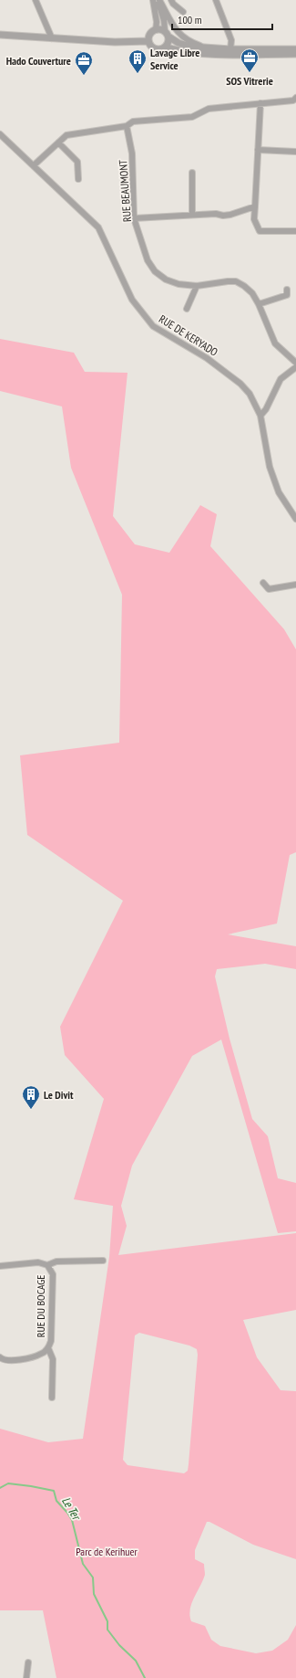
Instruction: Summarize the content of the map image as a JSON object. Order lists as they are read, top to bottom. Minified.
{"streets":{"street":["RUE BEAUMONT","RUE DE KERYADO","RUE DU BOCAGE"]},"water":["Le Ter"],"parks":["Parc de Kerihuer"],"places":{"office":["SOS Vitrerie","Hado Couverture"],"building":["Lavage Libre Service","Le Divit"]},"scale_bar":"100 m"}
